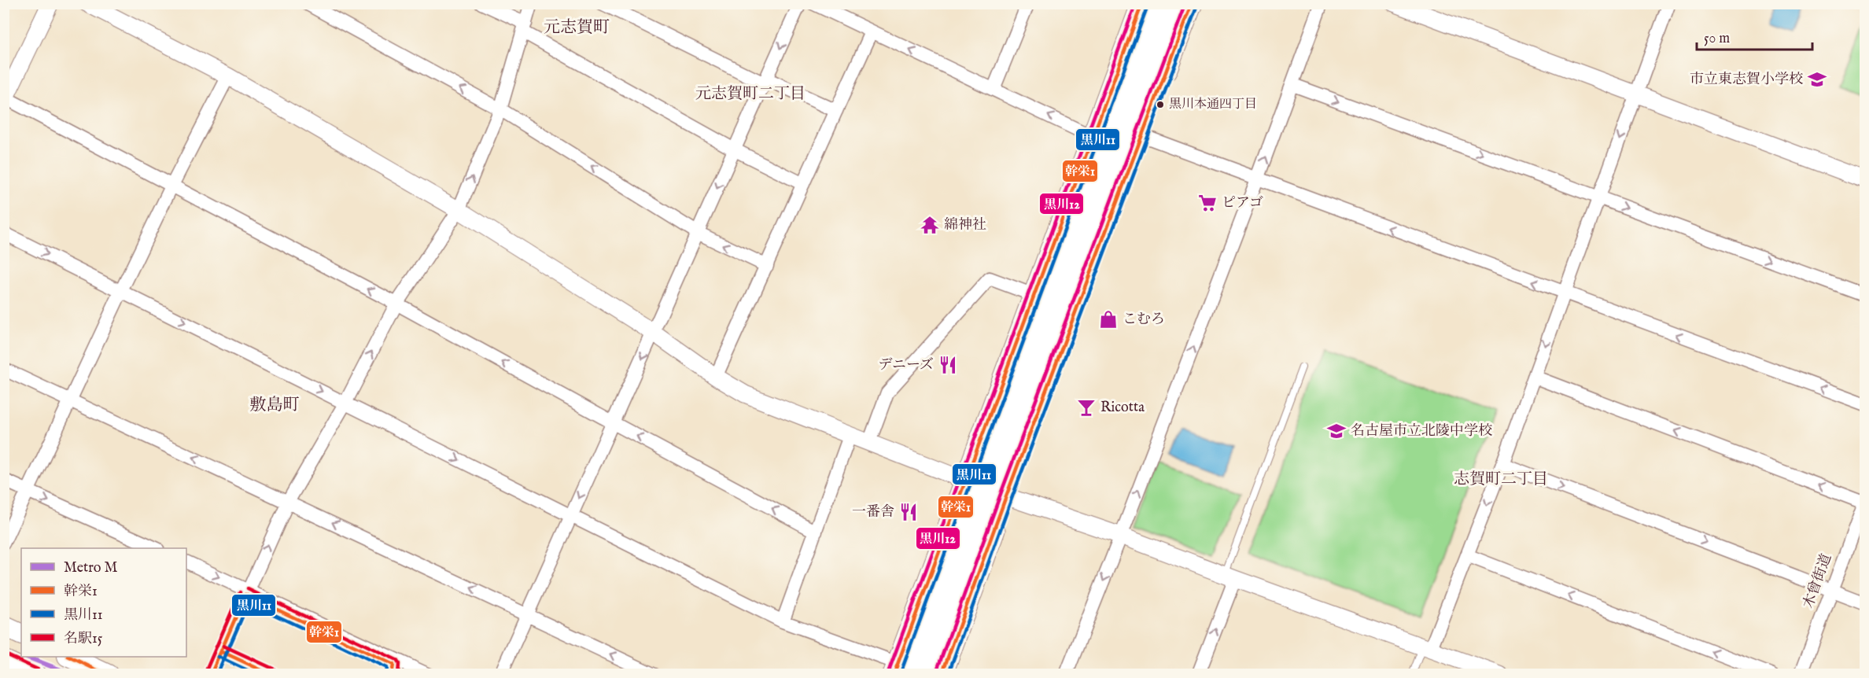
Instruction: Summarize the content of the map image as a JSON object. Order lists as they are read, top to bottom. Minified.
{"streets":{"street":["木曾街道"]},"districts":["元志賀町","元志賀町二丁目","敷島町","志賀町二丁目"],"places":{"school or university":["市立東志賀小学校","名古屋市立北陵中学校"],"other":["黒川本通四丁目"],"supermarket":["ピアゴ"],"temple":["綿神社"],"shop":["こむろ"],"restaurant":["デニーズ","一番舎"],"bar":["Ricotta"]},"lines":["transit line 幹栄1","transit line 黒川12","transit line 黒川11","transit line 名駅15","metro line M"],"legend":["Metro M","幹栄1","黒川11","名駅15"],"scale_bar":"50 m"}
